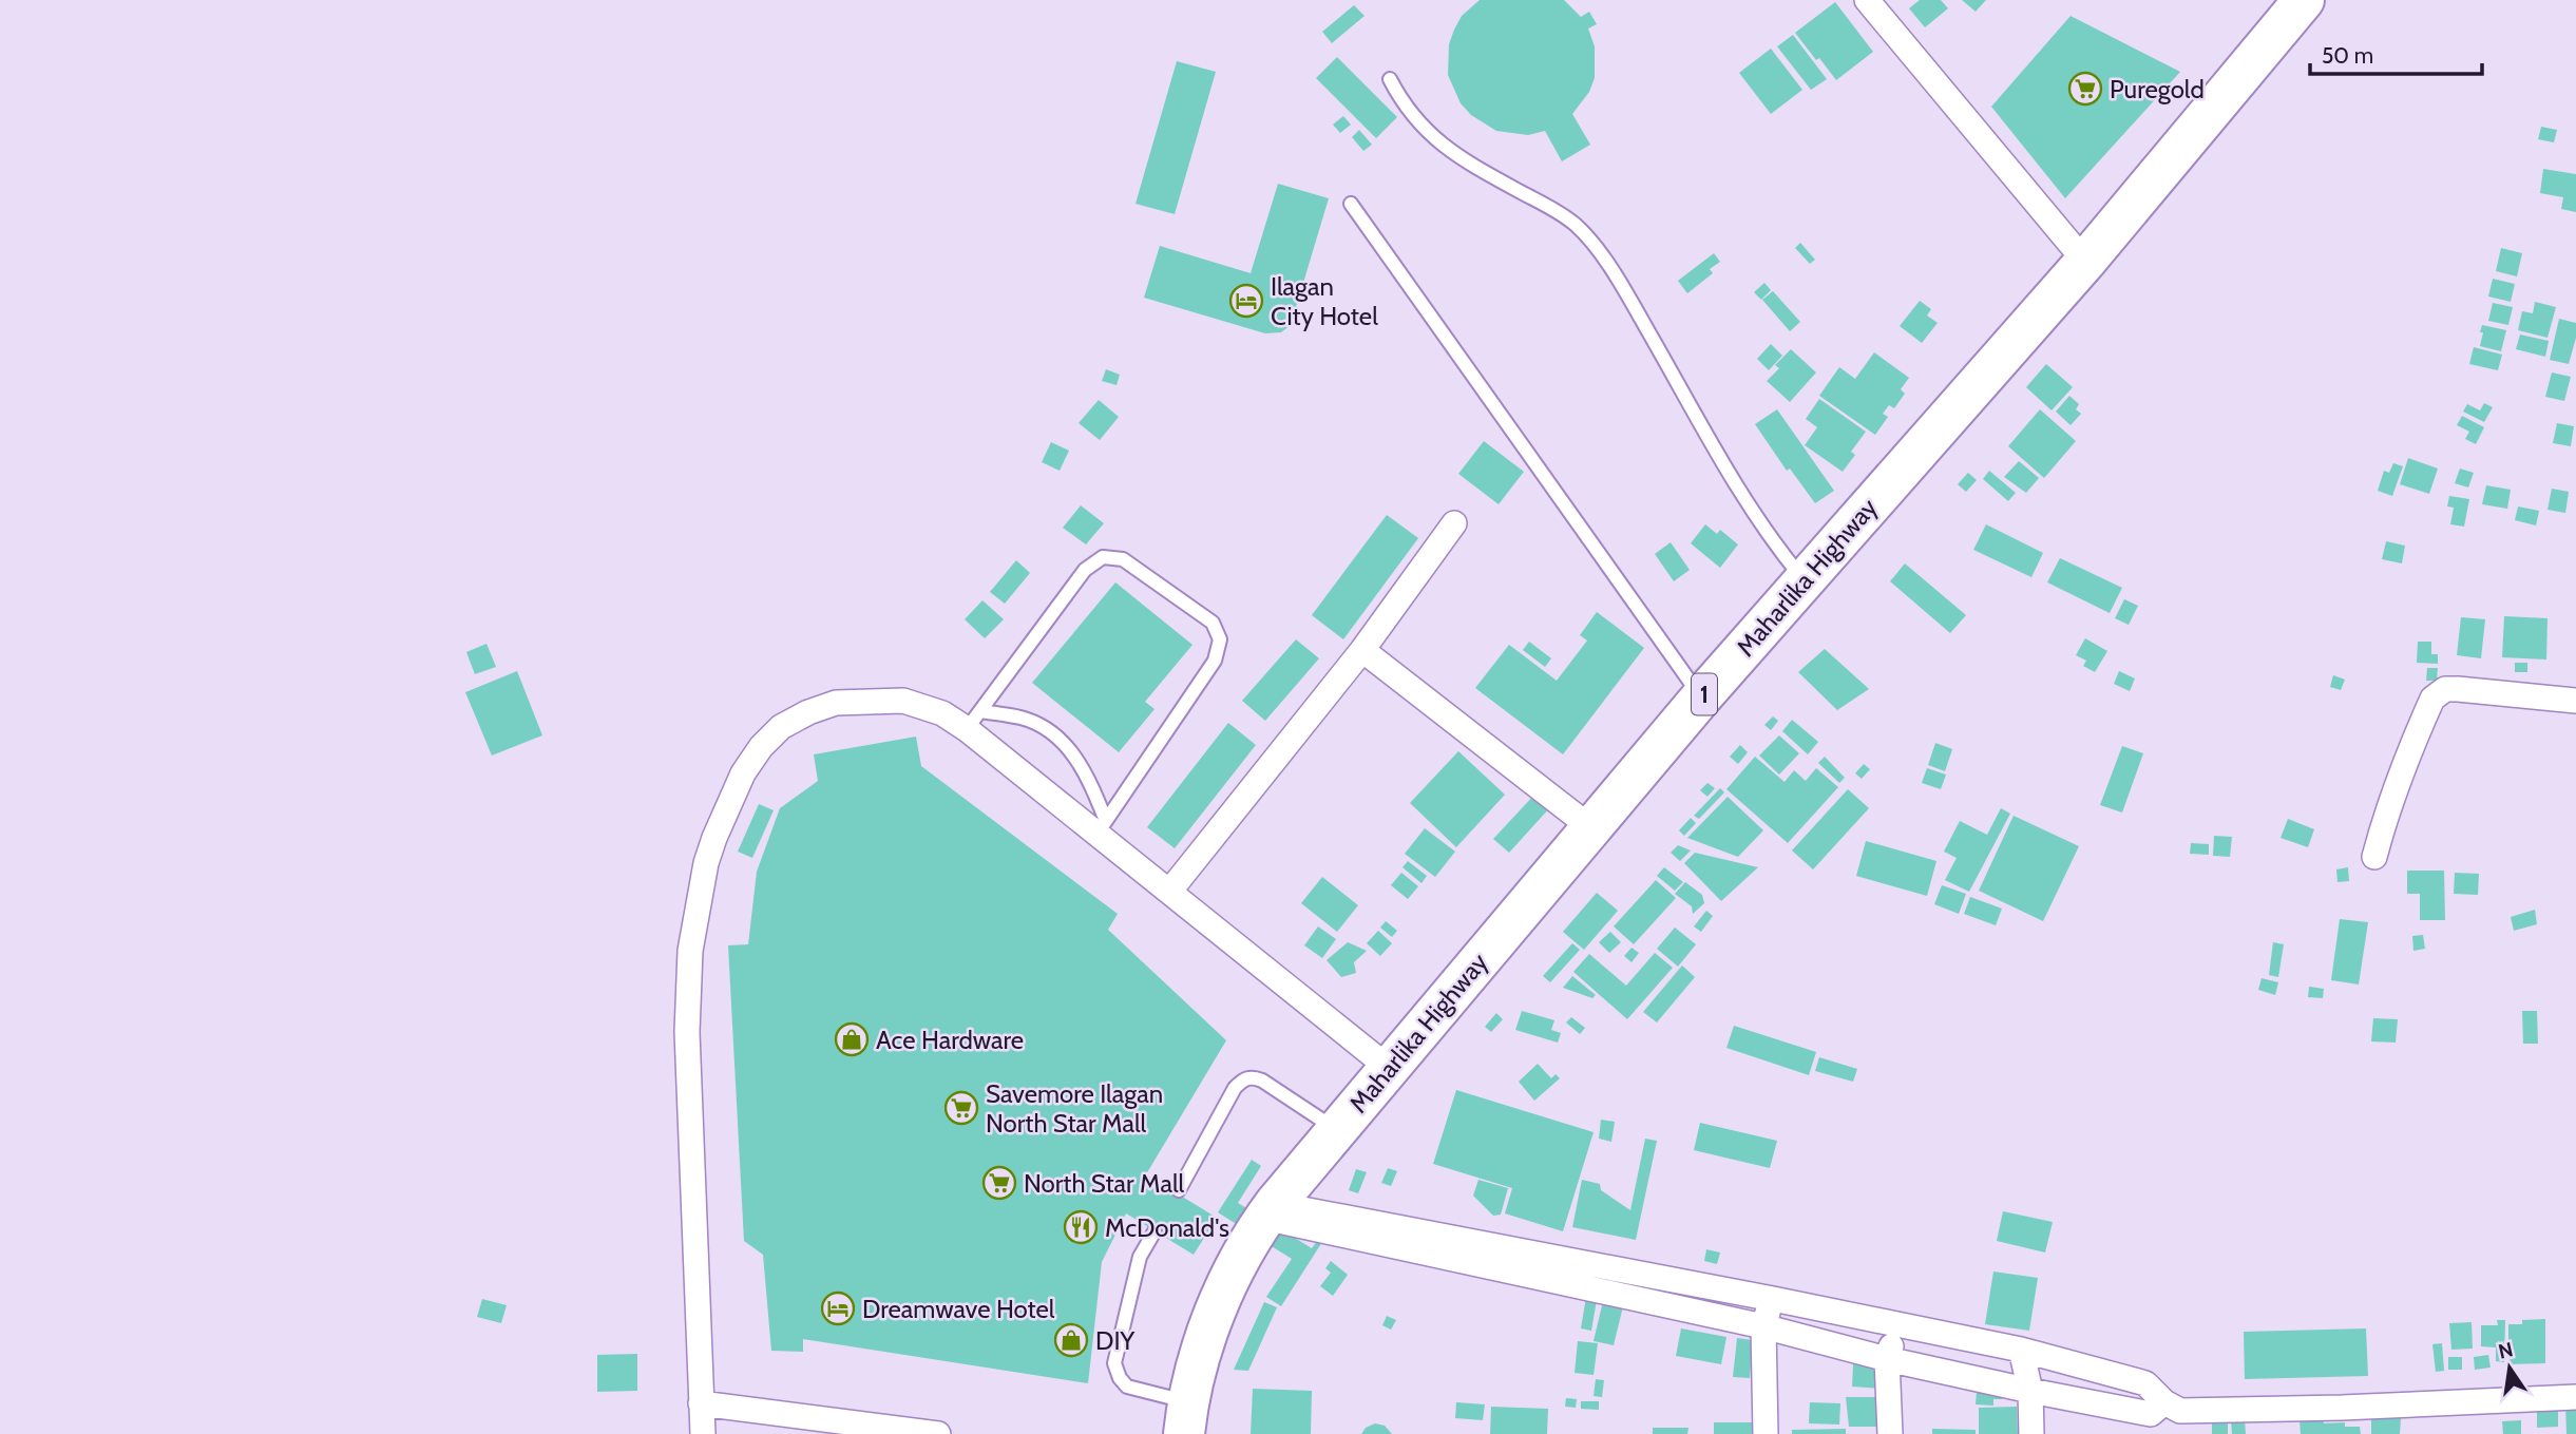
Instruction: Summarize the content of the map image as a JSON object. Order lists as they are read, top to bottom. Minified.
{"streets":{"highway":["Maharlika Highway","1"]},"places":{"supermarket":["Puregold","Savemore Ilagan North Star Mall","North Star Mall"],"hotel":["Ilagan City Hotel","Dreamwave Hotel"],"shop":["Ace Hardware","DIY"],"restaurant":["McDonald's"]},"scale_bar":"50 m","north":"top"}
